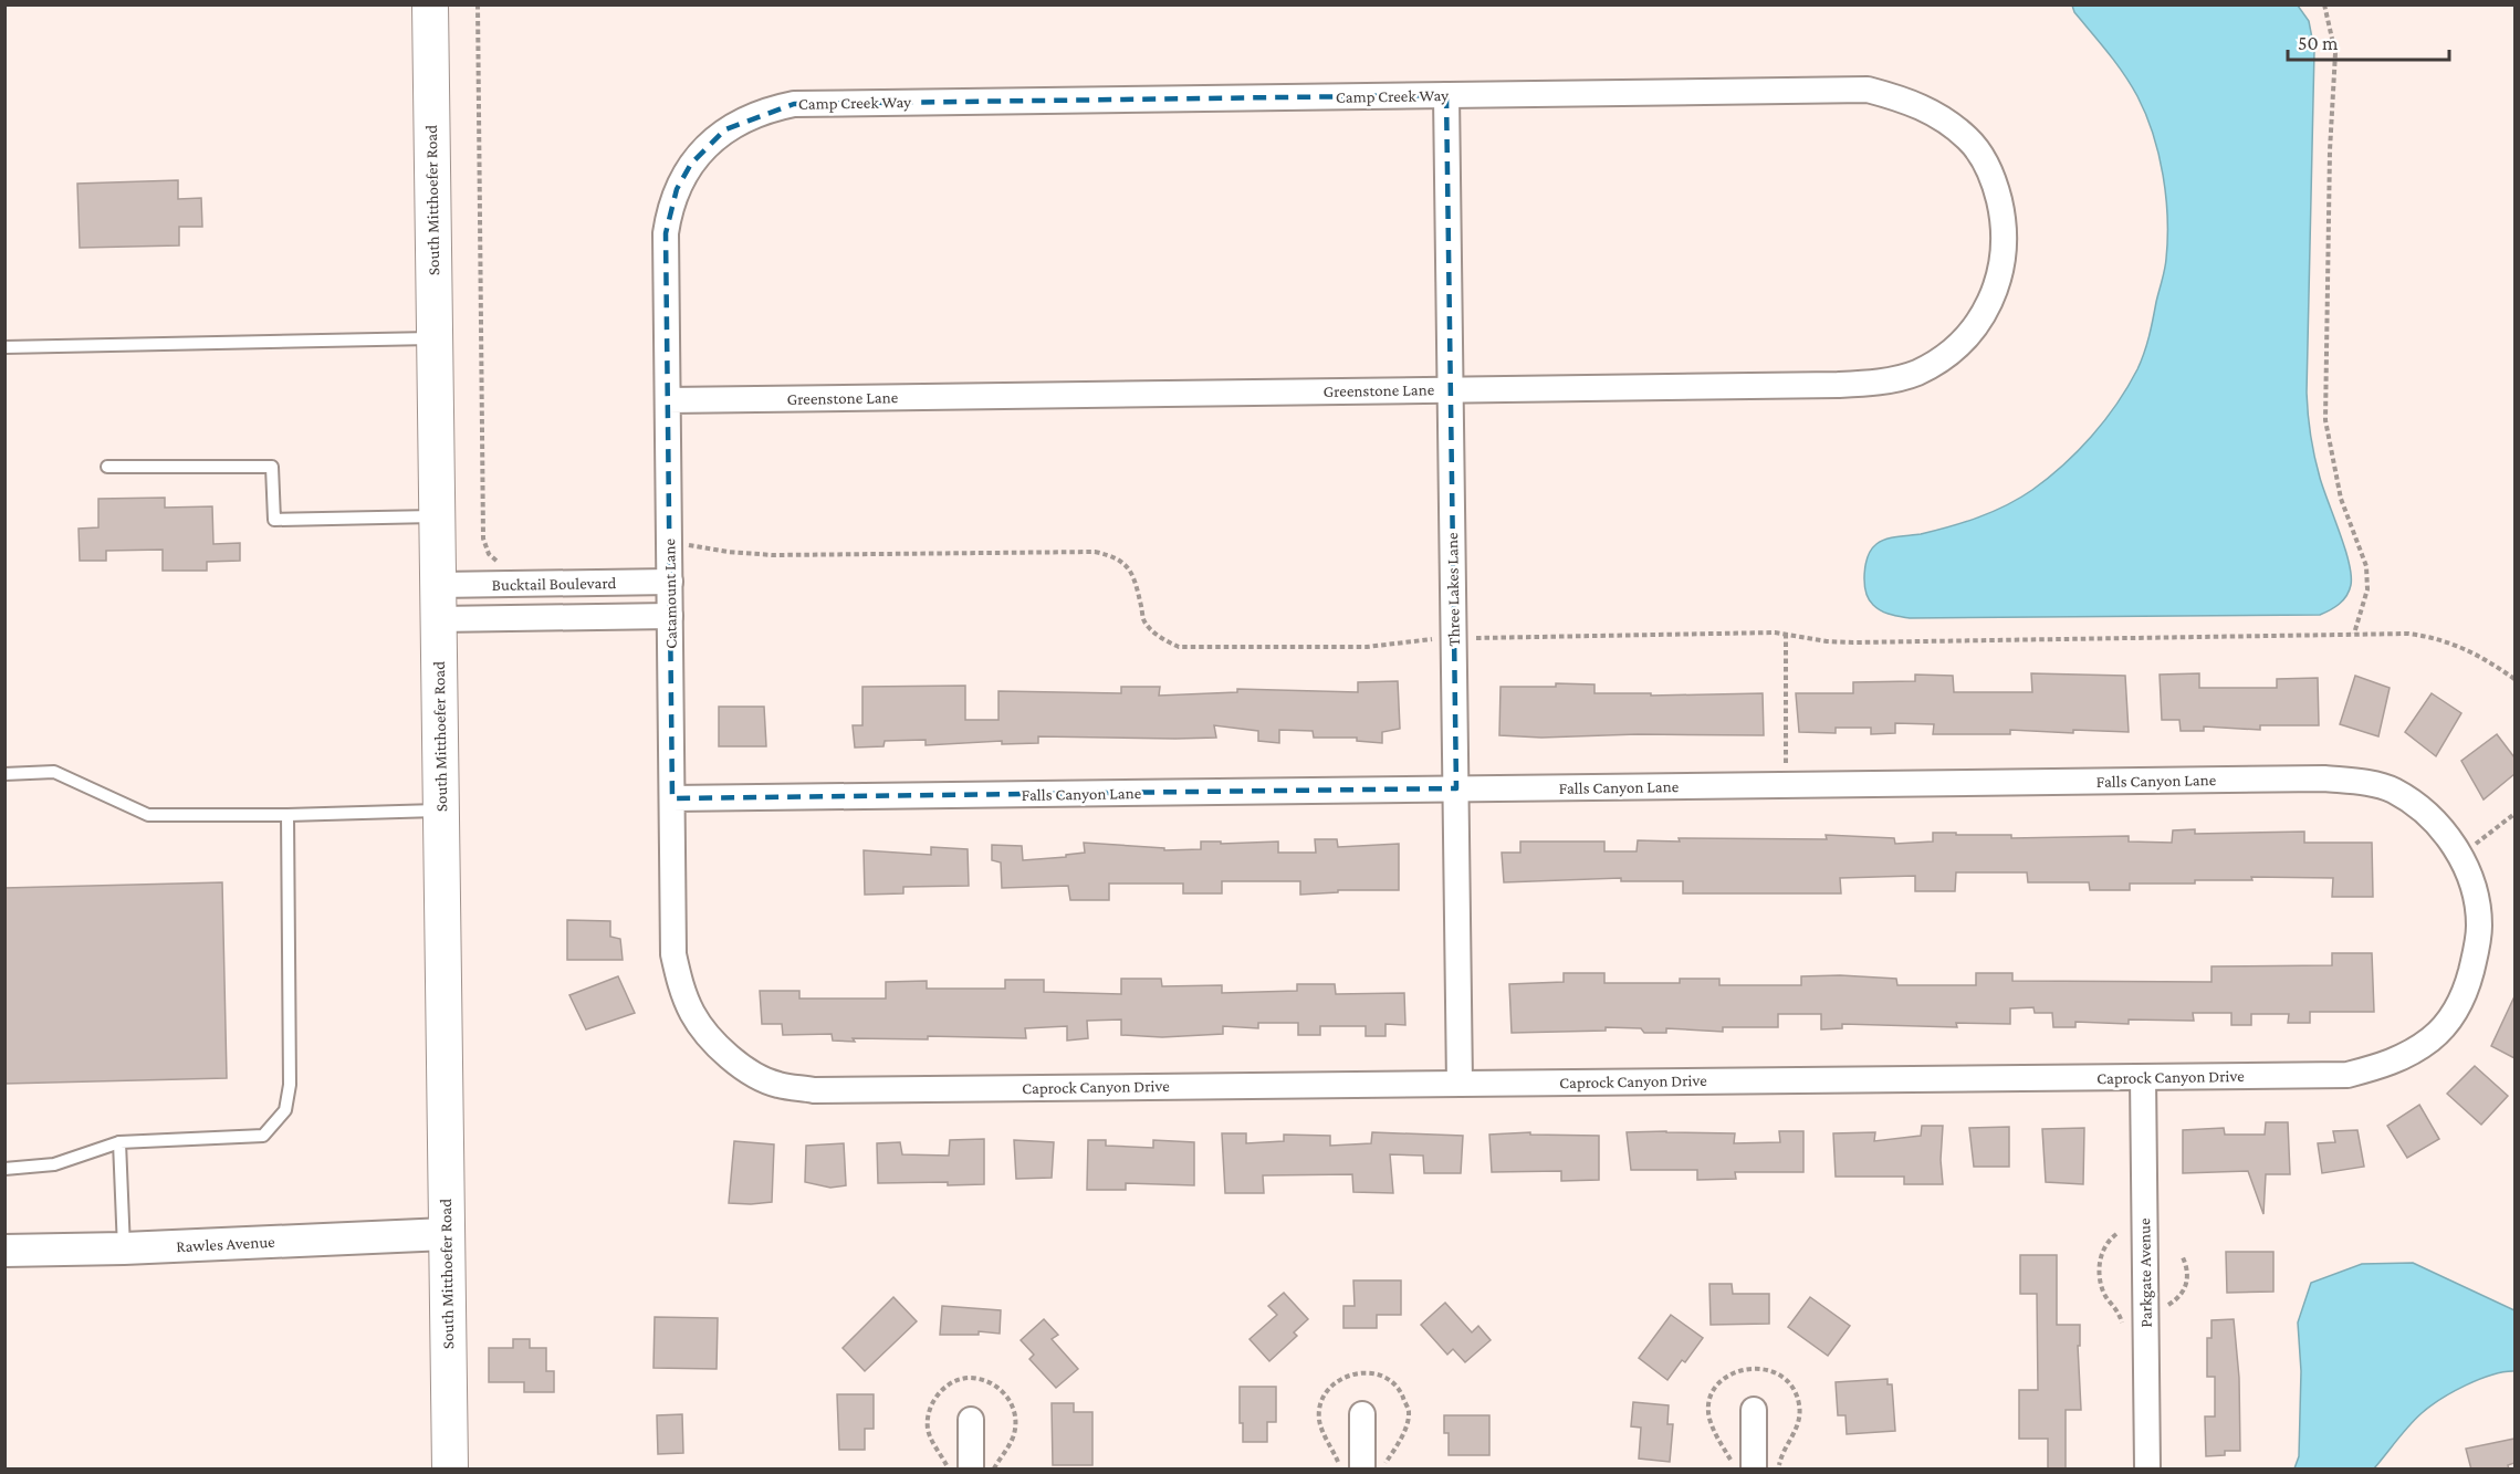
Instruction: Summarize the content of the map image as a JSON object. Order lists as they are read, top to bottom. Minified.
{"streets":{"main road":["South Mitthoefer Road"],"street":["Camp Creek Way","Greenstone Lane","Bucktail Boulevard","Three Lakes Lane","Catamount Lane","Falls Canyon Lane","Caprock Canyon Drive","Rawles Avenue","Parkgate Avenue"]},"crossings":[["Camp Creek Way","Greenstone Lane"],["Camp Creek Way","Three Lakes Lane"],["Camp Creek Way","Catamount Lane"],["South Mitthoefer Road","Bucktail Boulevard"],["South Mitthoefer Road","Rawles Avenue"],["Greenstone Lane","Three Lakes Lane"],["Greenstone Lane","Catamount Lane"],["Bucktail Boulevard","Catamount Lane"],["Three Lakes Lane","Falls Canyon Lane"],["Three Lakes Lane","Caprock Canyon Drive"],["Catamount Lane","Falls Canyon Lane"],["Catamount Lane","Caprock Canyon Drive"],["Falls Canyon Lane","Caprock Canyon Drive"],["Caprock Canyon Drive","Parkgate Avenue"]],"scale_bar":"50 m"}
